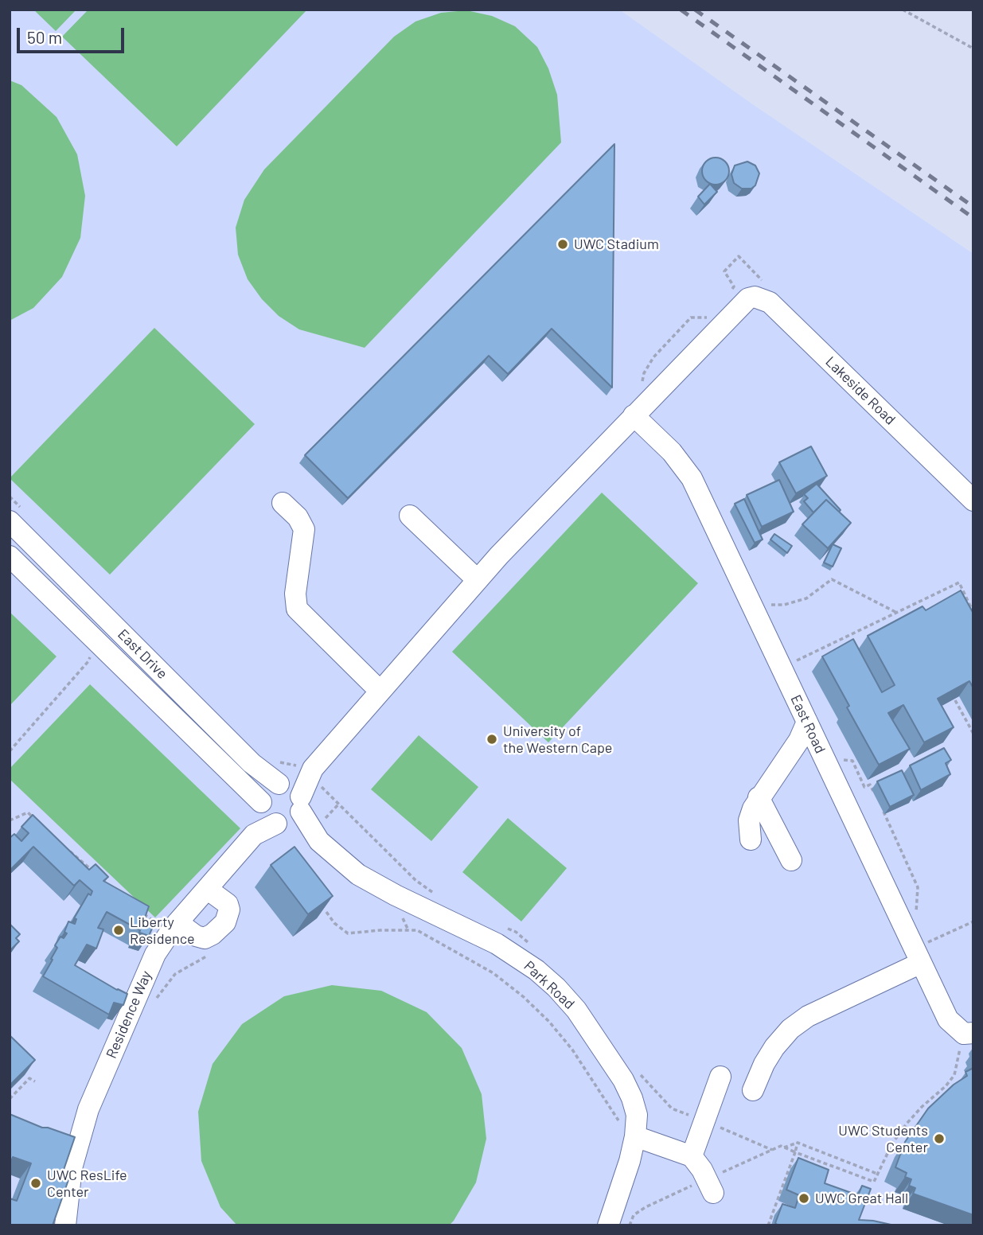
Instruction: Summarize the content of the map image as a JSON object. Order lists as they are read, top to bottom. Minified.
{"streets":{"street":["Lakeside Road","East Drive","East Road","Park Road","Residence Way"]},"crossings":[["East Drive","Park Road"],["East Drive","Residence Way"],["Park Road","Residence Way"]],"places":["UWC Stadium","University of the Western Cape","Liberty Residence","UWC Students Center","UWC ResLife Center","UWC Great Hall"],"scale_bar":"50 m"}
